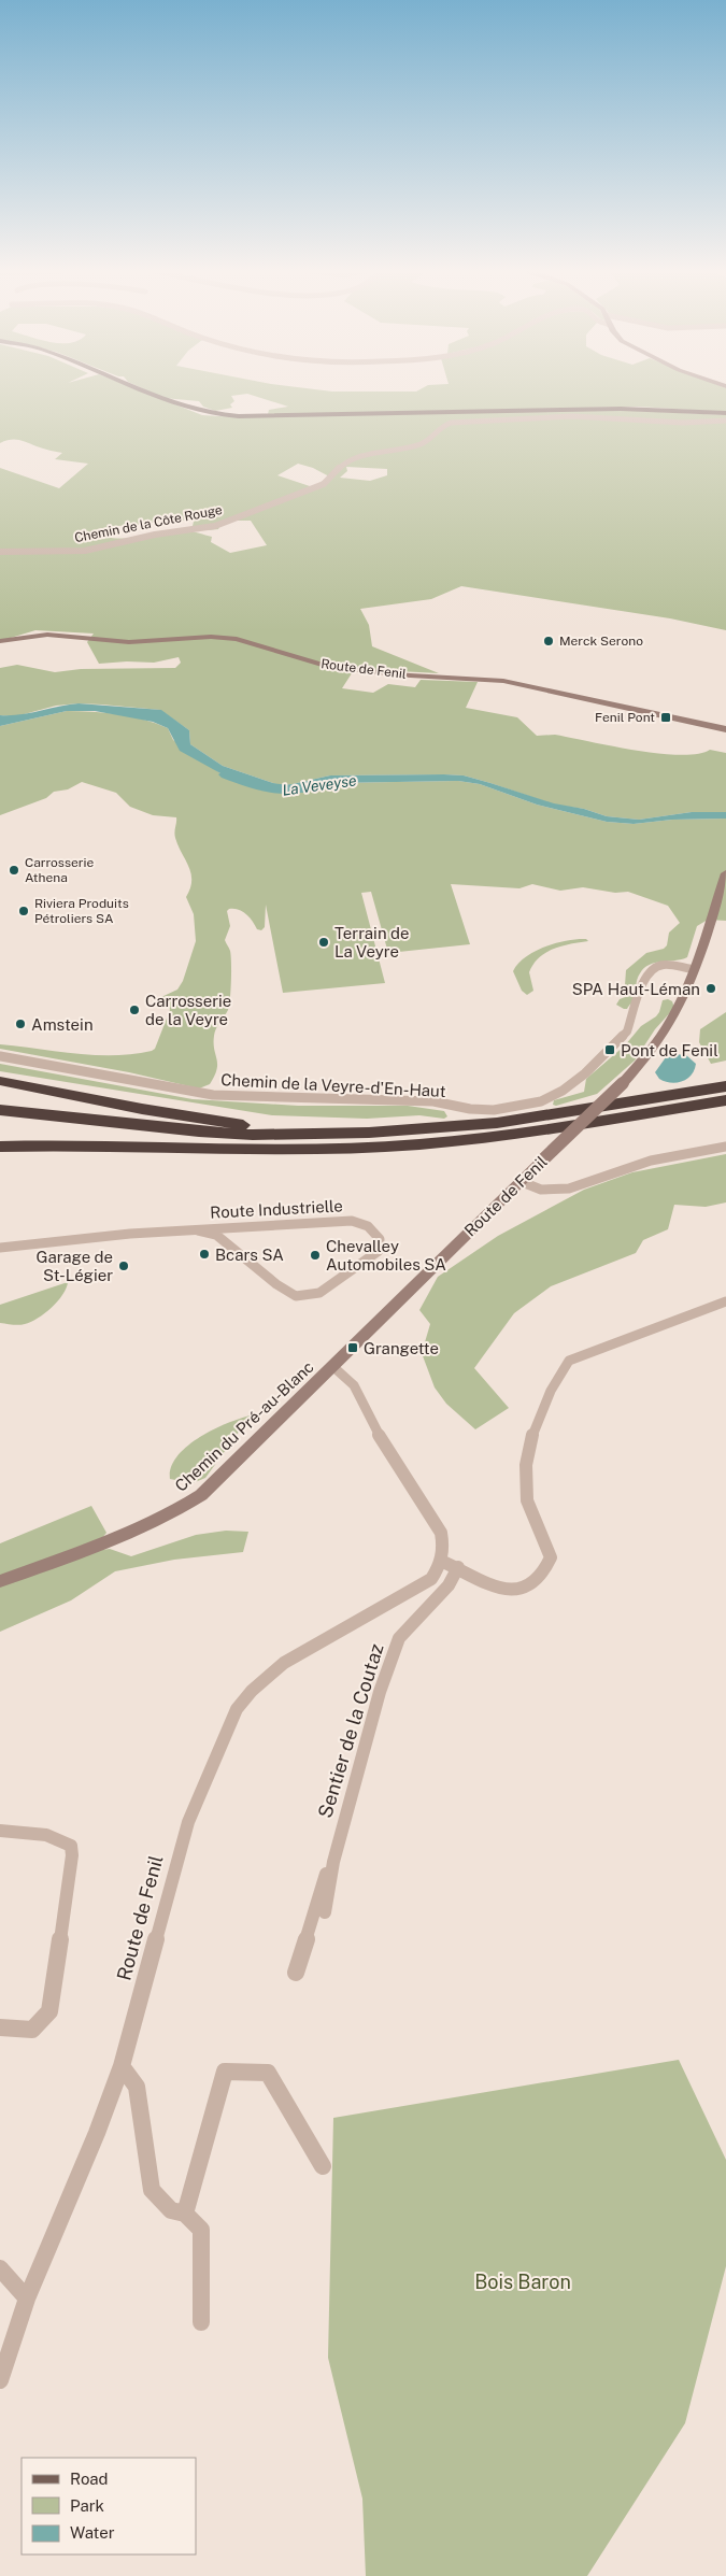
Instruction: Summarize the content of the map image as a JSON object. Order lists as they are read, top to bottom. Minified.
{"streets":{"street":["Chemin de la Côte Rouge","Route de Fenil","Chemin de la Veyre-d'En-Haut","Route Industrielle","Chemin du Pré-au-Blanc","Sentier de la Coutaz"]},"crossings":[["Route de Fenil","Chemin de la Veyre-d'En-Haut"],["Route de Fenil","Chemin du Pré-au-Blanc"]],"water":["La Veveyse"],"parks":["Bois Baron"],"places":{"other":["Merck Serono","Carrosserie Athena","Riviera Produits Pétroliers SA","Terrain de La Veyre","SPA Haut-Léman","Carrosserie de la Veyre","Amstein","Bcars SA","Chevalley Automobiles SA","Garage de St-Légier"],"transit":["Fenil Pont","Pont de Fenil","Grangette"]},"legend":["Road","Park","Water"]}
